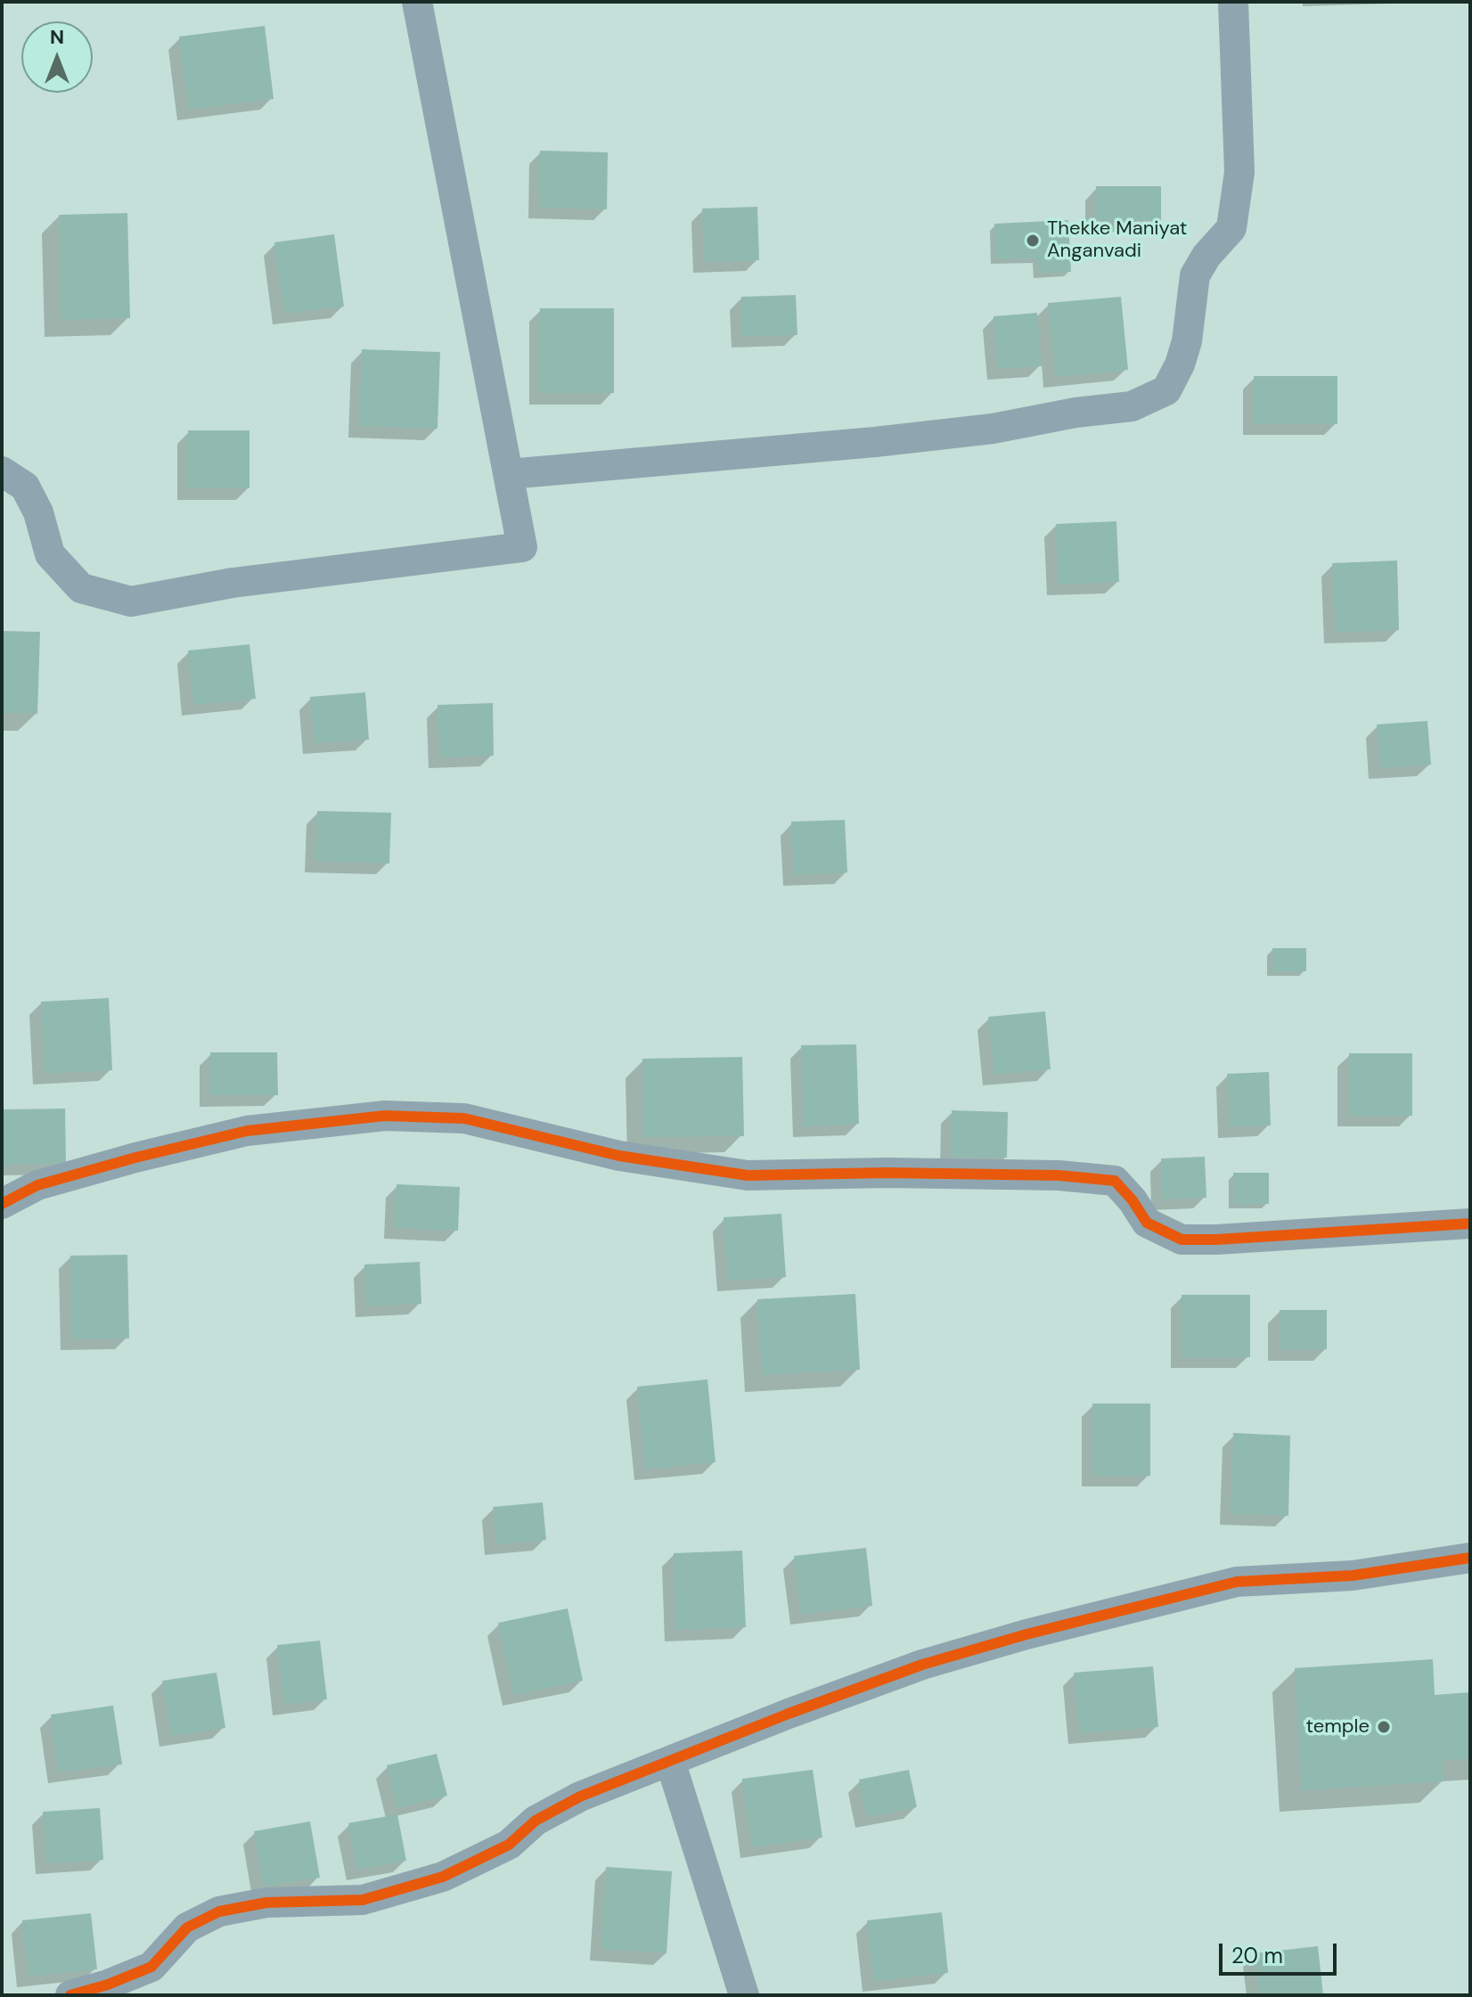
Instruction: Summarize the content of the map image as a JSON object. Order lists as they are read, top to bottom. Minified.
{"places":["Thekke Maniyat Anganvadi","temple"],"scale_bar":"20 m","north":"top"}
